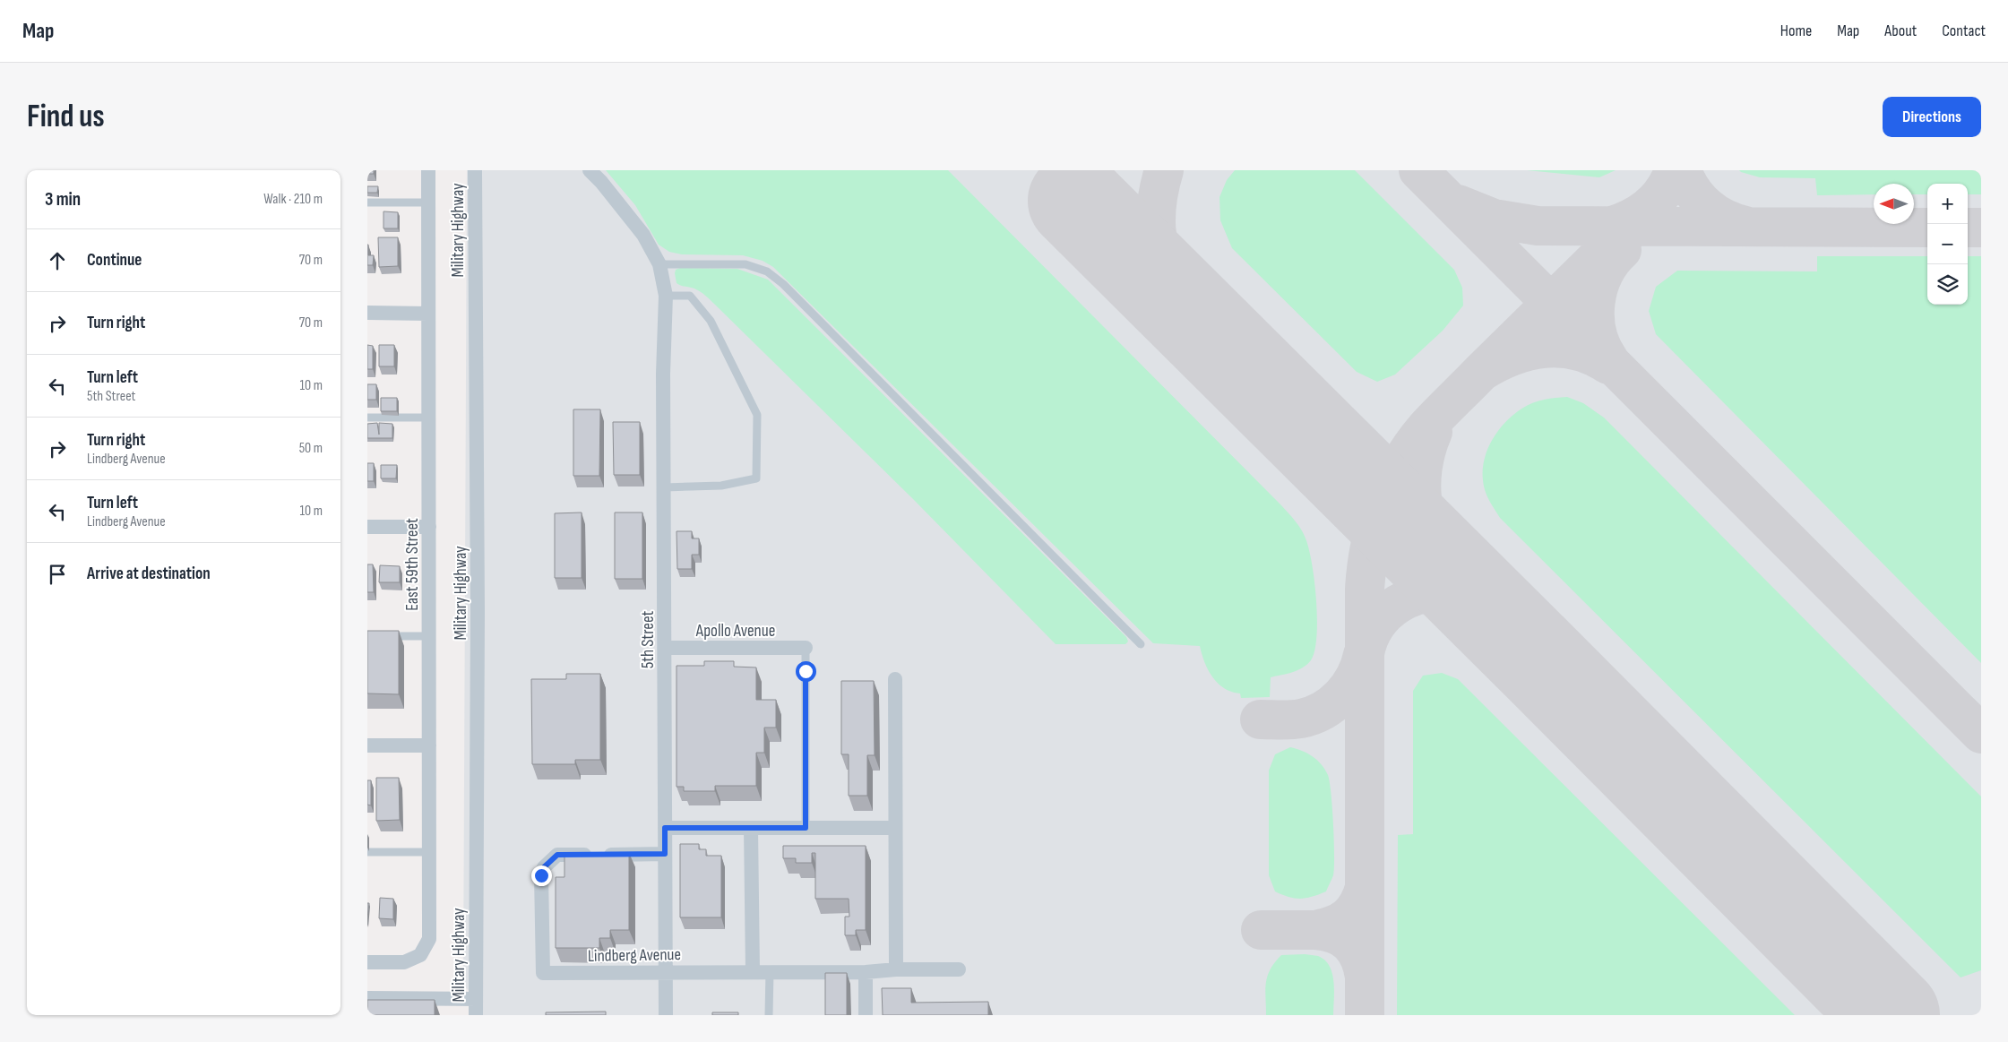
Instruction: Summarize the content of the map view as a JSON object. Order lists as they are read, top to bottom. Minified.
{"streets":{"street":["Military Highway","East 59th Street","Apollo Avenue","5th Street","Lindberg Avenue"]},"crossings":[["Apollo Avenue","5th Street"],["5th Street","Lindberg Avenue"]],"north":"left","page":{"header":"Map","nav":["Home","Map","About","Contact"],"buttons":"Directions","title":"Find us","heading":["3 min","Walk · 210 m"],"map_buttons":["+","−"],"list":[["Continue","70 m"],["Turn right","70 m"],["Turn left","5th Street","10 m"],["Turn right","Lindberg Avenue","50 m"],["Turn left","Lindberg Avenue","10 m"],"Arrive at destination"]}}
